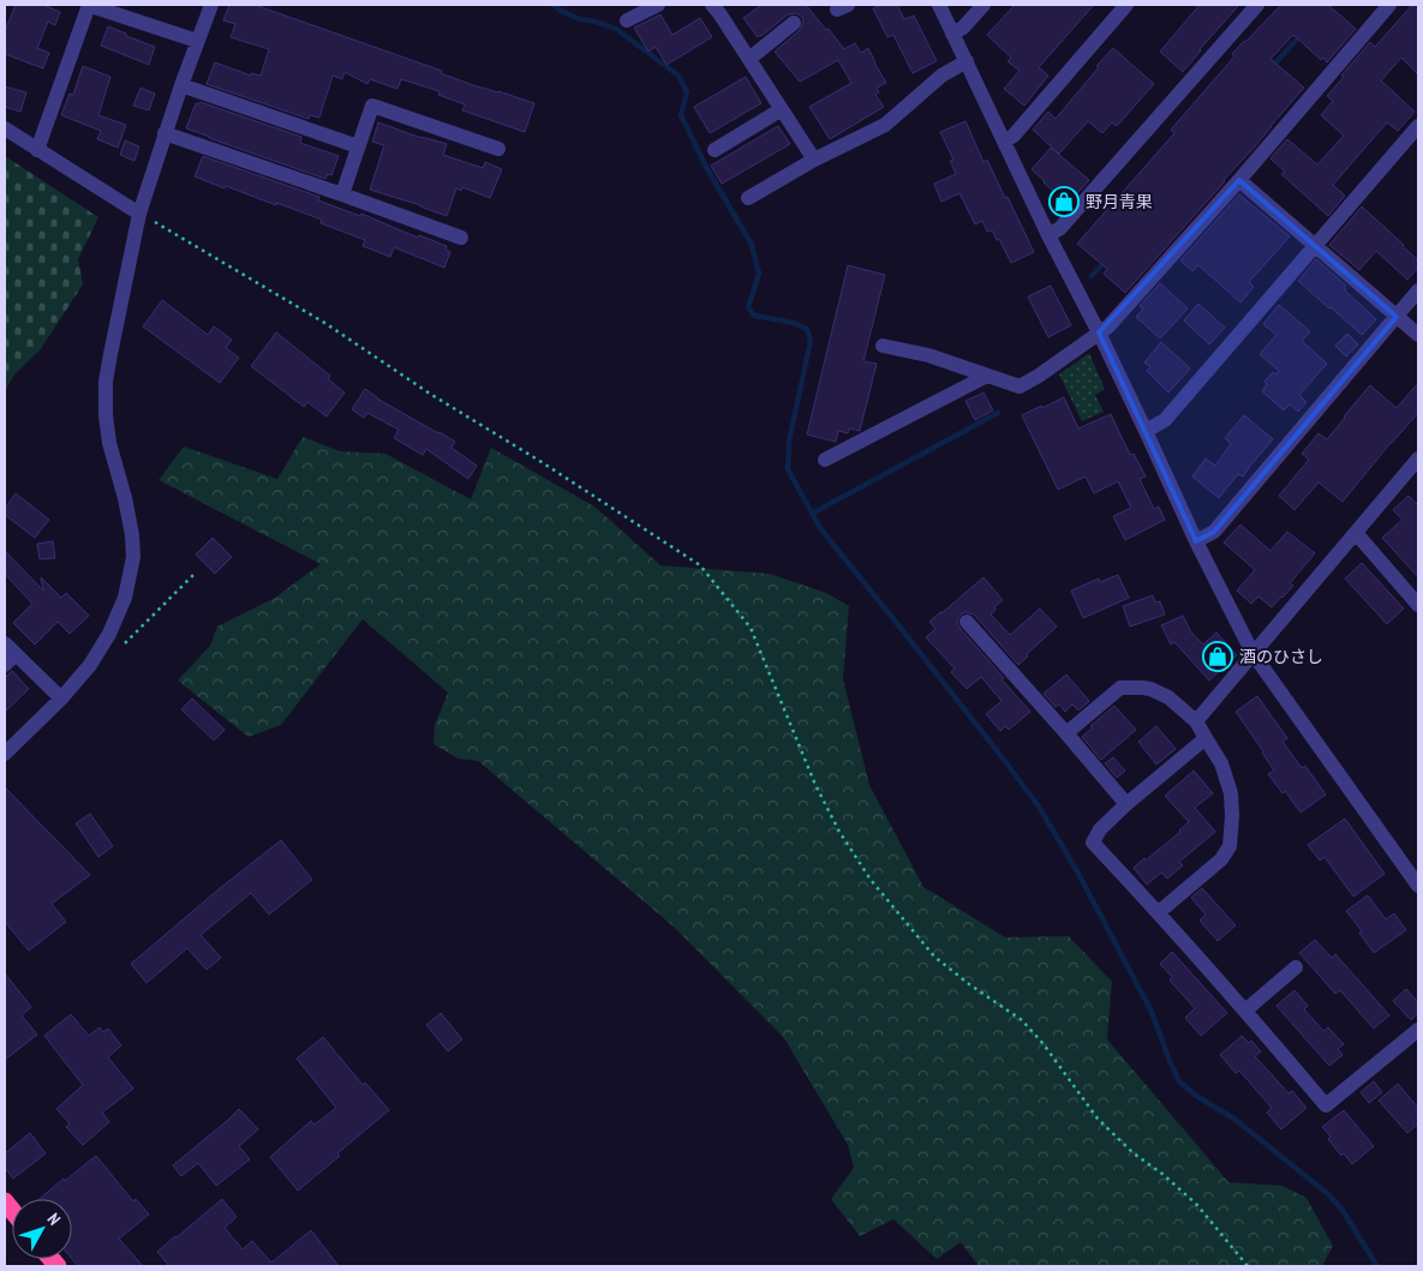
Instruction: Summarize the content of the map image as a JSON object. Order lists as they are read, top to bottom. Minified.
{"places":{"shop":["野月青果","酒のひさし"]},"north":"top right"}
